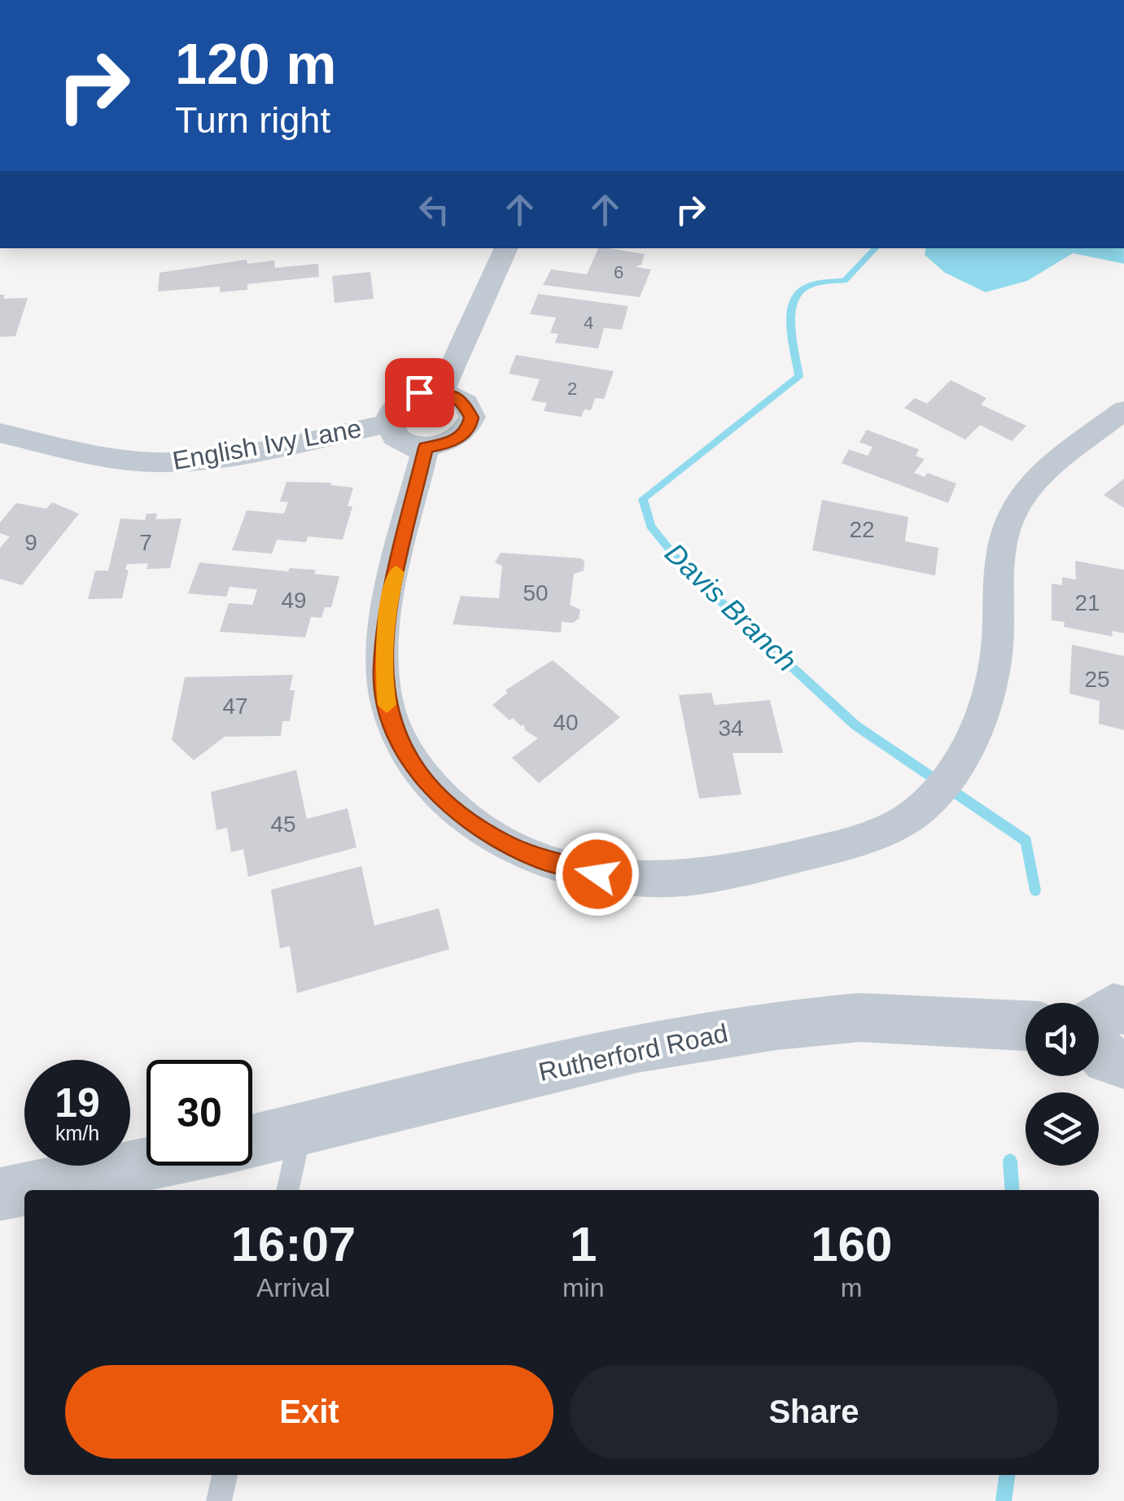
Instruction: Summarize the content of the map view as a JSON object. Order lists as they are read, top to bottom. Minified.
{"streets":{"street":["English Ivy Lane","Rutherford Road"]},"water":["Davis Branch"],"house_numbers":["6","4","2","22","9","7","50","49","21","25","47","40","34","45"],"page":{"turn":["120 m","Turn right"],"speed":"19 km/h","limit":"30","eta":["16:07","Arrival","1","min","160","m"],"buttons":["Exit","Share"]}}
